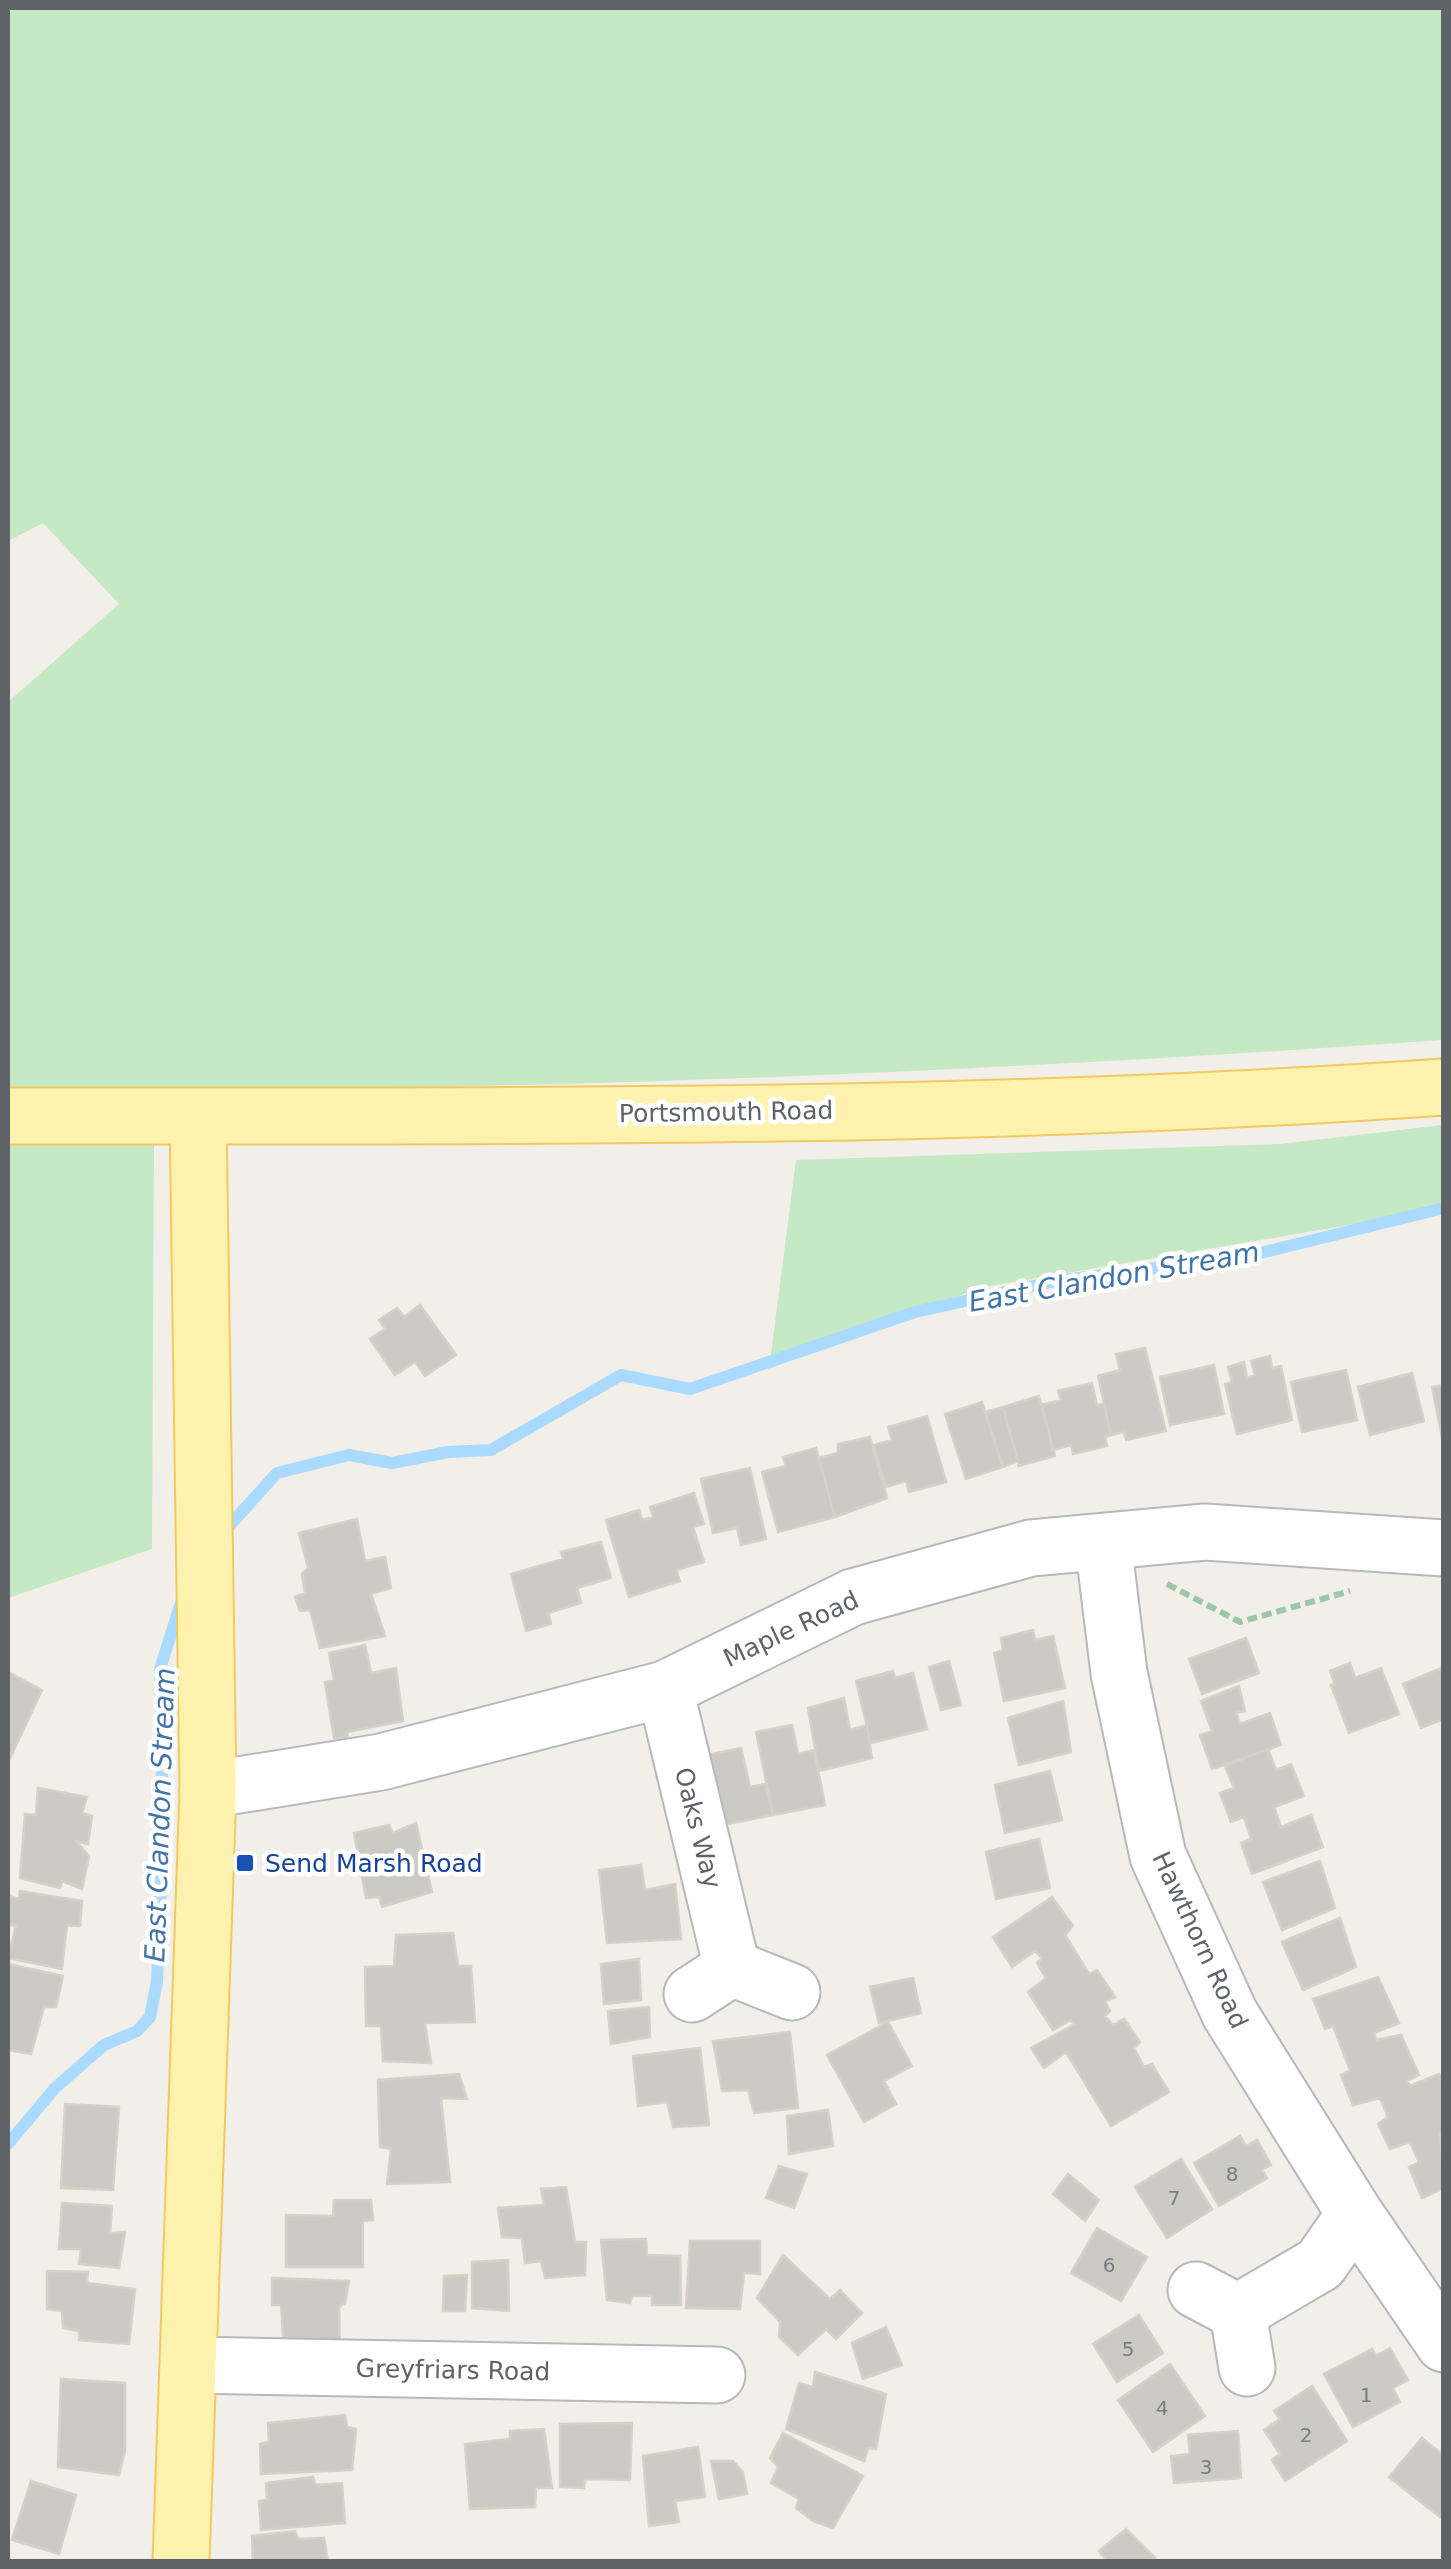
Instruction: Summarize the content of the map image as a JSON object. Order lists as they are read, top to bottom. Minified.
{"streets":{"main road":["Portsmouth Road"],"street":["Maple Road","Oaks Way","Hawthorn Road","Greyfriars Road"]},"crossings":[["Maple Road","Oaks Way"],["Maple Road","Hawthorn Road"]],"water":["East Clandon Stream"],"places":{"transit":["Send Marsh Road"]},"house_numbers":["8","7","6","5","1","4","2","3"]}
